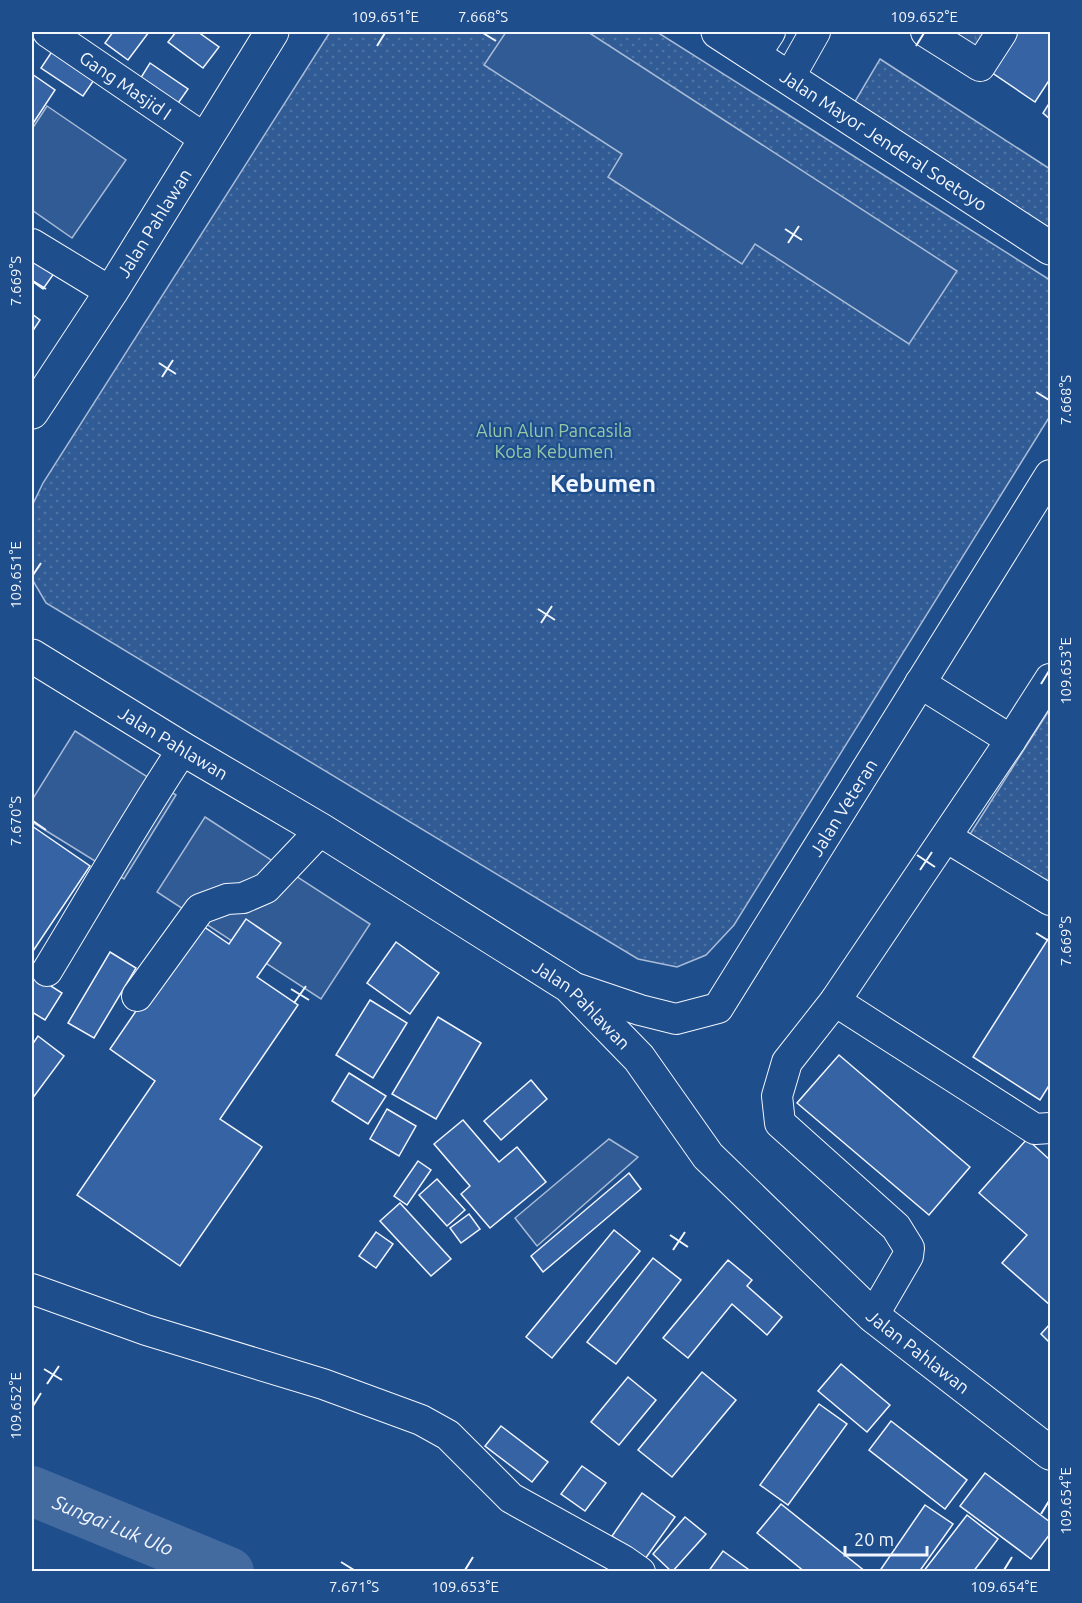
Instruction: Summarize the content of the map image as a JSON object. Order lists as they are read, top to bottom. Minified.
{"streets":{"main road":["Jalan Mayor Jenderal Soetoyo","Jalan Pahlawan"],"street":["Gang Masjid I","Jalan Veteran"]},"crossings":[["Gang Masjid I","Jalan Pahlawan"],["Jalan Pahlawan","Jalan Veteran"]],"districts":["Kebumen"],"water":["Sungai Luk Ulo"],"parks":["Alun Alun Pancasila Kota Kebumen"],"scale_bar":"20 m","coordinates":["109.651°E","7.668°S","109.652°E","7.669°S","109.653°E","7.670°S","109.654°E","7.671°S"]}
